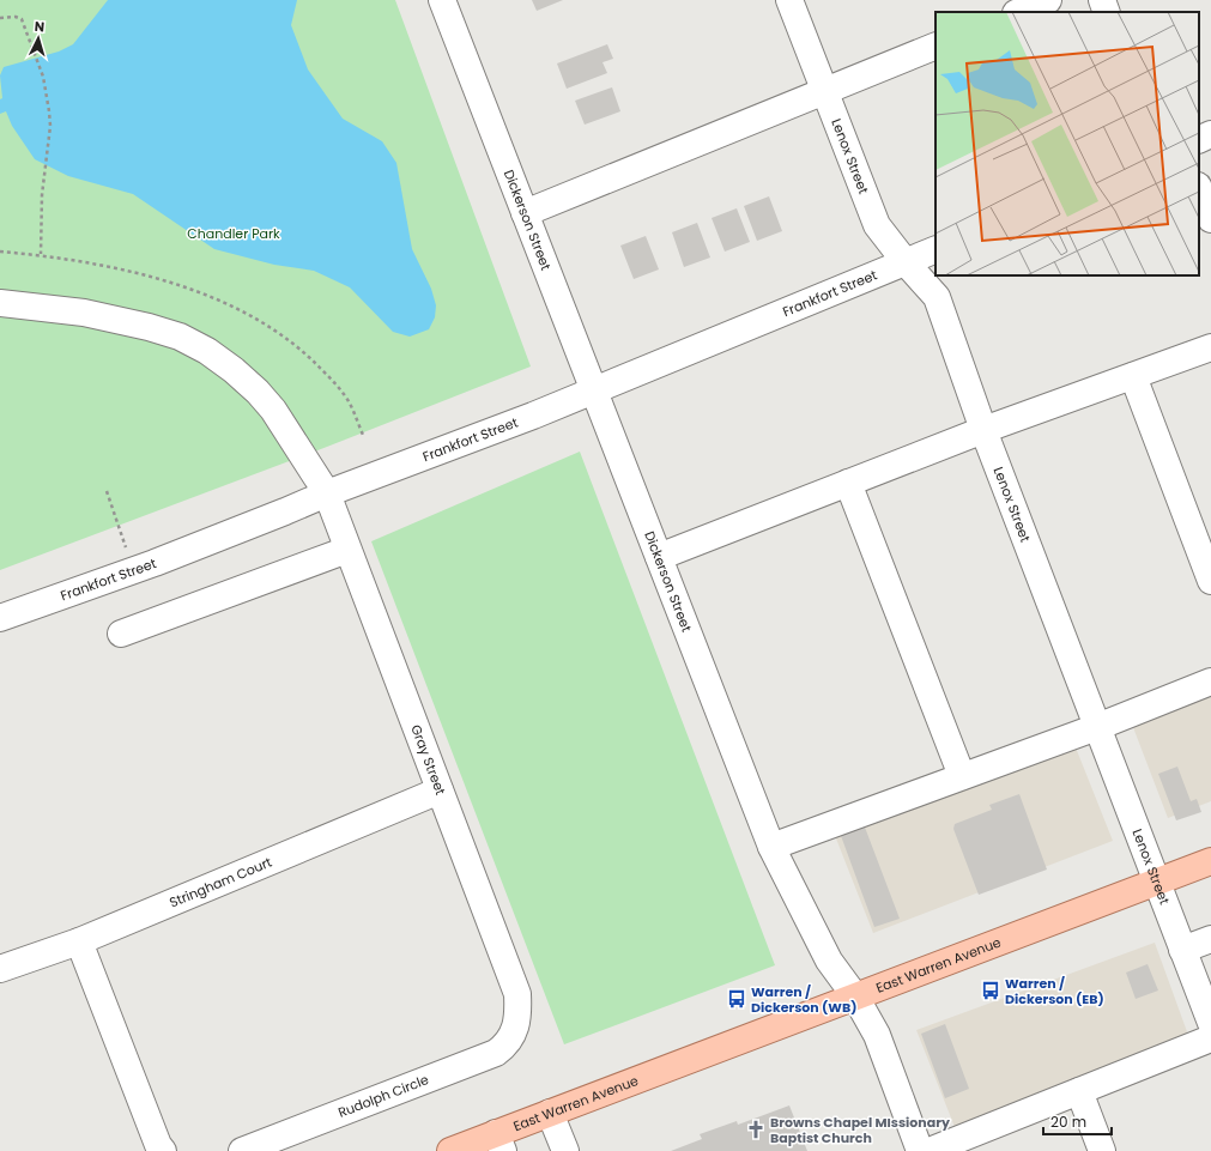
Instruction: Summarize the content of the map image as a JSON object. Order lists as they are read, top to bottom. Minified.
{"streets":{"main road":["East Warren Avenue"],"street":["Lenox Street","Dickerson Street","Frankfort Street","Gray Street","Stringham Court","Rudolph Circle"]},"crossings":[["Lenox Street","Frankfort Street"],["Lenox Street","East Warren Avenue"],["Dickerson Street","Frankfort Street"],["Dickerson Street","East Warren Avenue"],["Frankfort Street","Gray Street"],["Gray Street","Stringham Court"],["Gray Street","Rudolph Circle"]],"parks":["Chandler Park"],"places":{"bus stop":["Warren / Dickerson (EB)","Warren / Dickerson (WB)"],"church":["Browns Chapel MIssionary Baptist Church"]},"scale_bar":"20 m","north":"top"}
